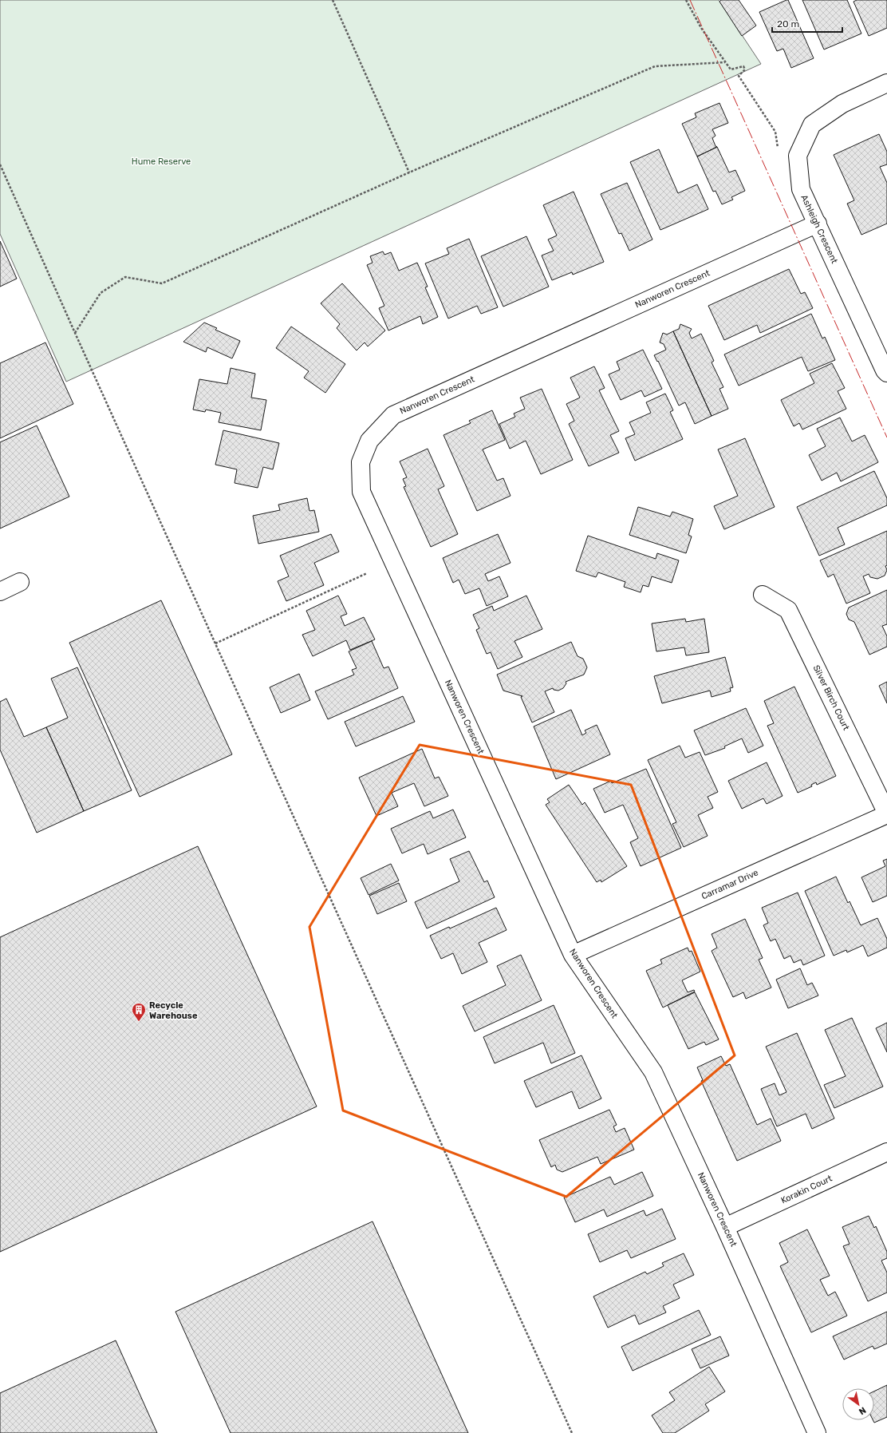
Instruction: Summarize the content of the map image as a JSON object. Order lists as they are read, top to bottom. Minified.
{"streets":{"street":["Ashleigh Crescent","Nanworen Crescent","Silver Birch Court","Carramar Drive","Korakin Court"]},"crossings":[["Ashleigh Crescent","Nanworen Crescent"],["Nanworen Crescent","Carramar Drive"],["Nanworen Crescent","Korakin Court"],["Silver Birch Court","Carramar Drive"]],"parks":["Hume Reserve"],"places":{"building":["Recycle Warehouse"]},"scale_bar":"20 m","north":"bottom right"}
